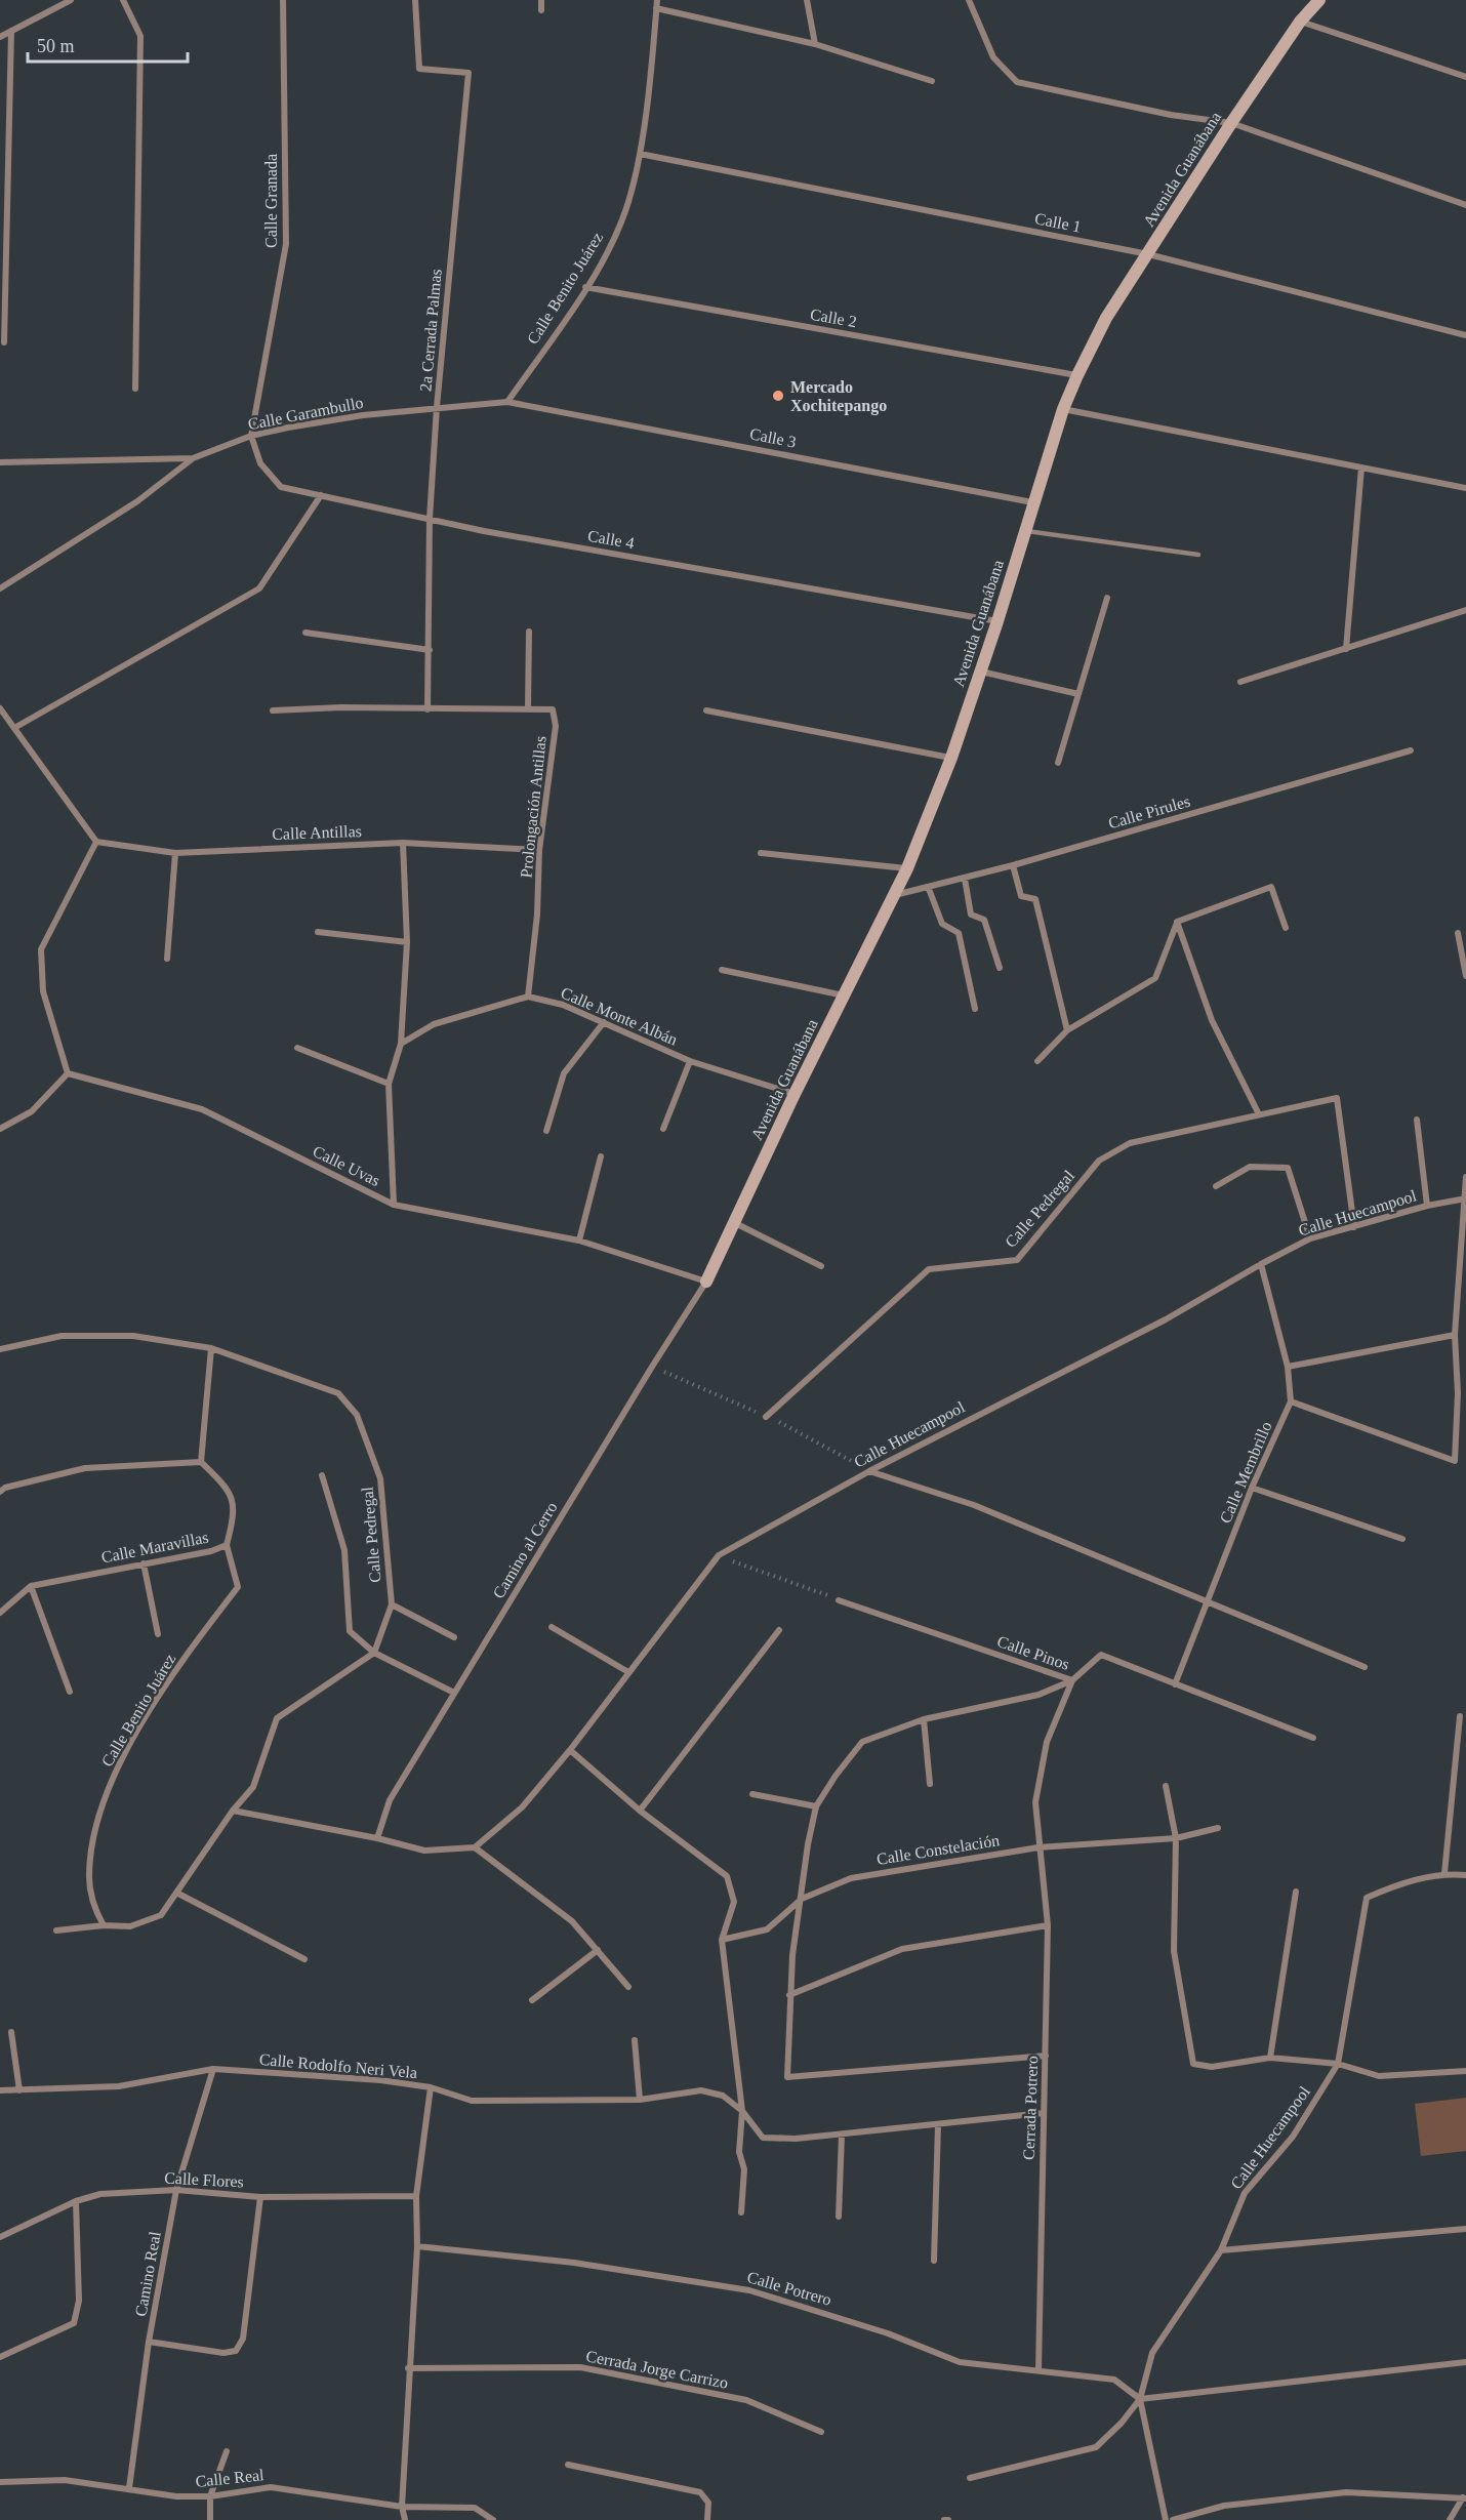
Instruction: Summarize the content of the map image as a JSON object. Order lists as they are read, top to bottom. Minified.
{"streets":{"street":["Avenida Guanábana","Calle Granada","Calle 1","Calle Benito Juárez","Calle 2","2a Cerrada Palmas","Calle Garambullo","Calle 3","Calle 4","Prolongación Antillas","Calle Pirules","Calle Antillas","Calle Monte Albán","Calle Uvas","Calle Pedregal","Calle Huecampool","Calle Membrillo","Calle Maravillas","Camino al Cerro","Calle Pinos","Calle Constelación","Calle Rodolfo Neri Vela","Cerrada Potrero","Calle Flores","Camino Real","Calle Potrero","Cerrada Jorge Carrizo","Calle Real"]},"crossings":[["Avenida Guanábana","Calle 1"],["Avenida Guanábana","Calle 2"],["Avenida Guanábana","Calle 3"],["Avenida Guanábana","Calle 4"],["Avenida Guanábana","Calle Pirules"],["Avenida Guanábana","Calle Monte Albán"],["Avenida Guanábana","Calle Uvas"],["Avenida Guanábana","Camino al Cerro"],["Calle Granada","Calle Garambullo"],["Calle Granada","Calle 4"],["Calle 1","Calle Benito Juárez"],["Calle Benito Juárez","Calle 2"],["Calle Benito Juárez","Calle Garambullo"],["Calle Benito Juárez","Calle 3"],["Calle Benito Juárez","Calle Maravillas"],["2a Cerrada Palmas","Calle Garambullo"],["2a Cerrada Palmas","Calle 4"],["2a Cerrada Palmas","Prolongación Antillas"],["Calle Garambullo","Calle 3"],["Calle Garambullo","Calle 4"],["Prolongación Antillas","Calle Antillas"],["Prolongación Antillas","Calle Monte Albán"],["Calle Uvas","Camino al Cerro"],["Calle Pedregal","Calle Huecampool"],["Calle Huecampool","Calle Membrillo"],["Calle Huecampool","Calle Potrero"],["Calle Membrillo","Calle Pinos"],["Calle Pinos","Cerrada Potrero"],["Calle Constelación","Cerrada Potrero"],["Calle Rodolfo Neri Vela","Camino Real"],["Cerrada Potrero","Calle Potrero"],["Calle Flores","Camino Real"],["Camino Real","Calle Real"]],"places":["Mercado Xochitepango"],"scale_bar":"50 m"}
